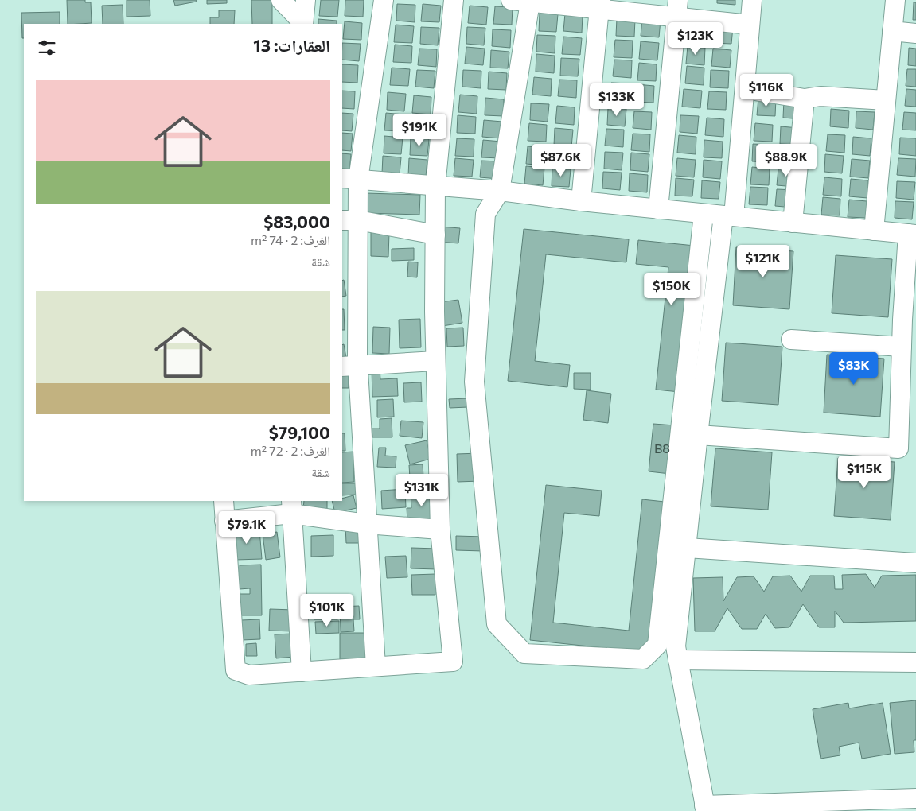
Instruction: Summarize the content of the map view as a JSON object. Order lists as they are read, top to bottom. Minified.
{"house_numbers":["B8"],"page":{"price":["$123K","$116K","$133K","$191K","$87.6K","$88.9K","$121K","$150K","$83K","$115K","$131K","$79.1K","$101K"],"heading":"العقارات: 13","list":[{"name":"$83,000","note":"الغرف: 2 · 74 m² · شقة"},{"name":"$79,100","note":"الغرف: 2 · 72 m² · شقة"}]}}
